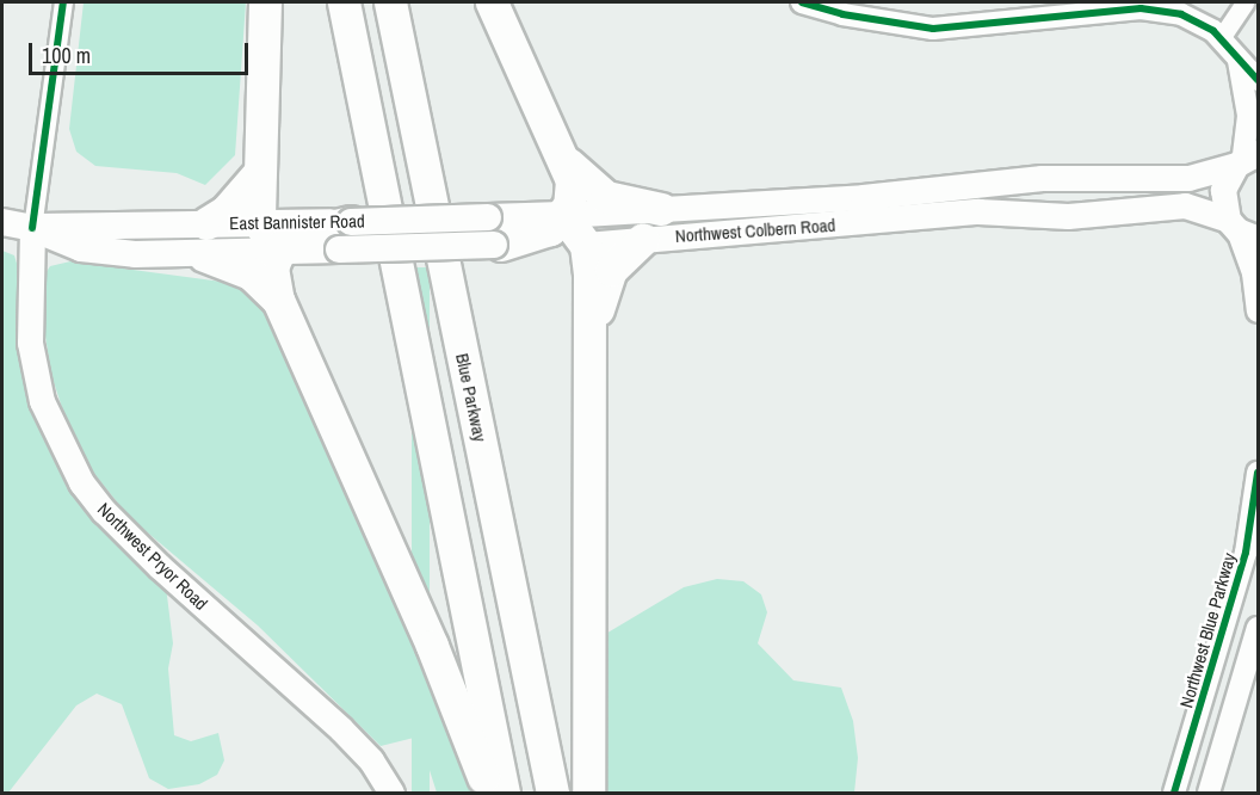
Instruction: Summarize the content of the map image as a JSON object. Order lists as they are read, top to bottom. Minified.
{"streets":{"highway":["Blue Parkway"],"main road":["East Bannister Road","Northwest Colbern Road","Northwest Pryor Road"],"street":["Northwest Blue Parkway"]},"crossings":[["East Bannister Road","Northwest Colbern Road"],["East Bannister Road","Northwest Pryor Road"]],"scale_bar":"100 m"}
